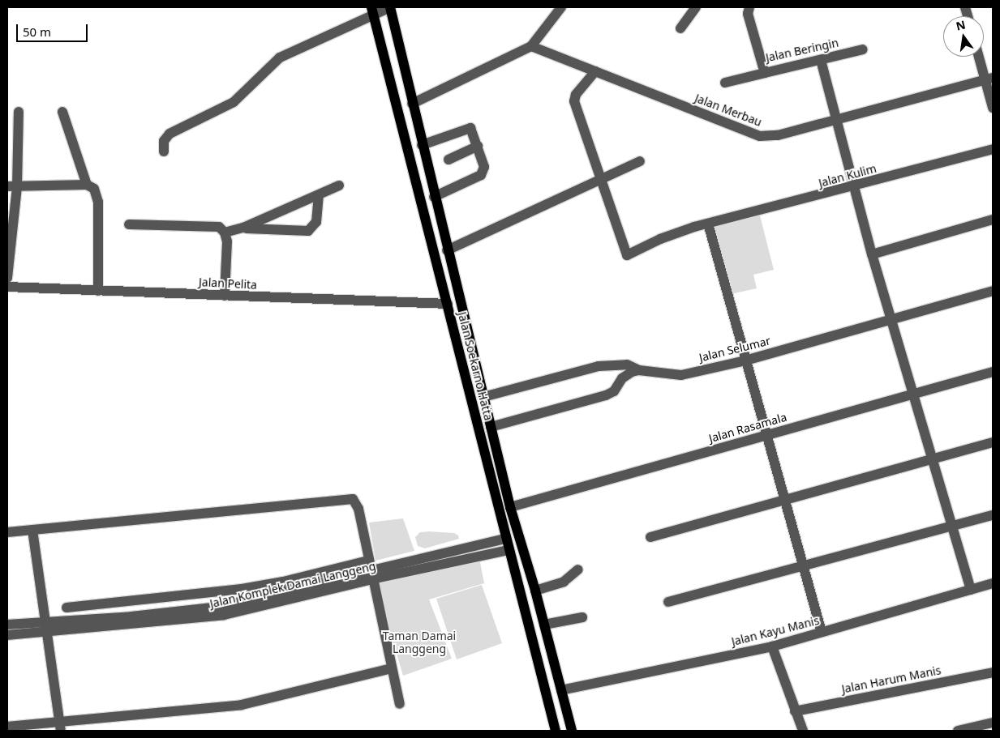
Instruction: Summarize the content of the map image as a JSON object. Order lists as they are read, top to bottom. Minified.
{"streets":{"main road":["Jalan Soekarno Hatta"],"street":["Jalan Beringin","Jalan Merbau","Jalan Kulim","Jalan Pelita","Jalan Selumar","Jalan Rasamala","Jalan Komplek Damai Langgeng","Jalan Kayu Manis","Jalan Harum Manis"]},"crossings":[["Jalan Pelita","Jalan Soekarno Hatta"],["Jalan Selumar","Jalan Soekarno Hatta"],["Jalan Soekarno Hatta","Jalan Rasamala"],["Jalan Soekarno Hatta","Jalan Komplek Damai Langgeng"],["Jalan Soekarno Hatta","Jalan Kayu Manis"]],"parks":["Taman Damai Langgeng"],"scale_bar":"50 m","north":"top"}
